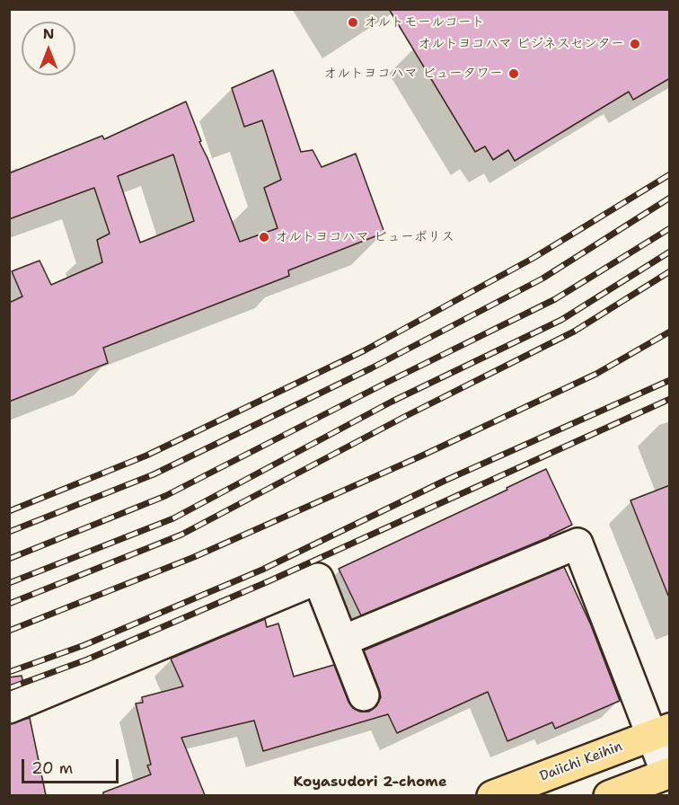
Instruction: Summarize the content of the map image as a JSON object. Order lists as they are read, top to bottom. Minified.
{"streets":{"highway":["Daiichi Keihin"]},"districts":["Koyasudori 2-chome"],"places":["オルトモールコート","オルトヨコハマ ビジネスセンター","オルトヨコハマ ビュータワー","オルトヨコハマ ビューポリス"],"scale_bar":"20 m","north":"top"}
